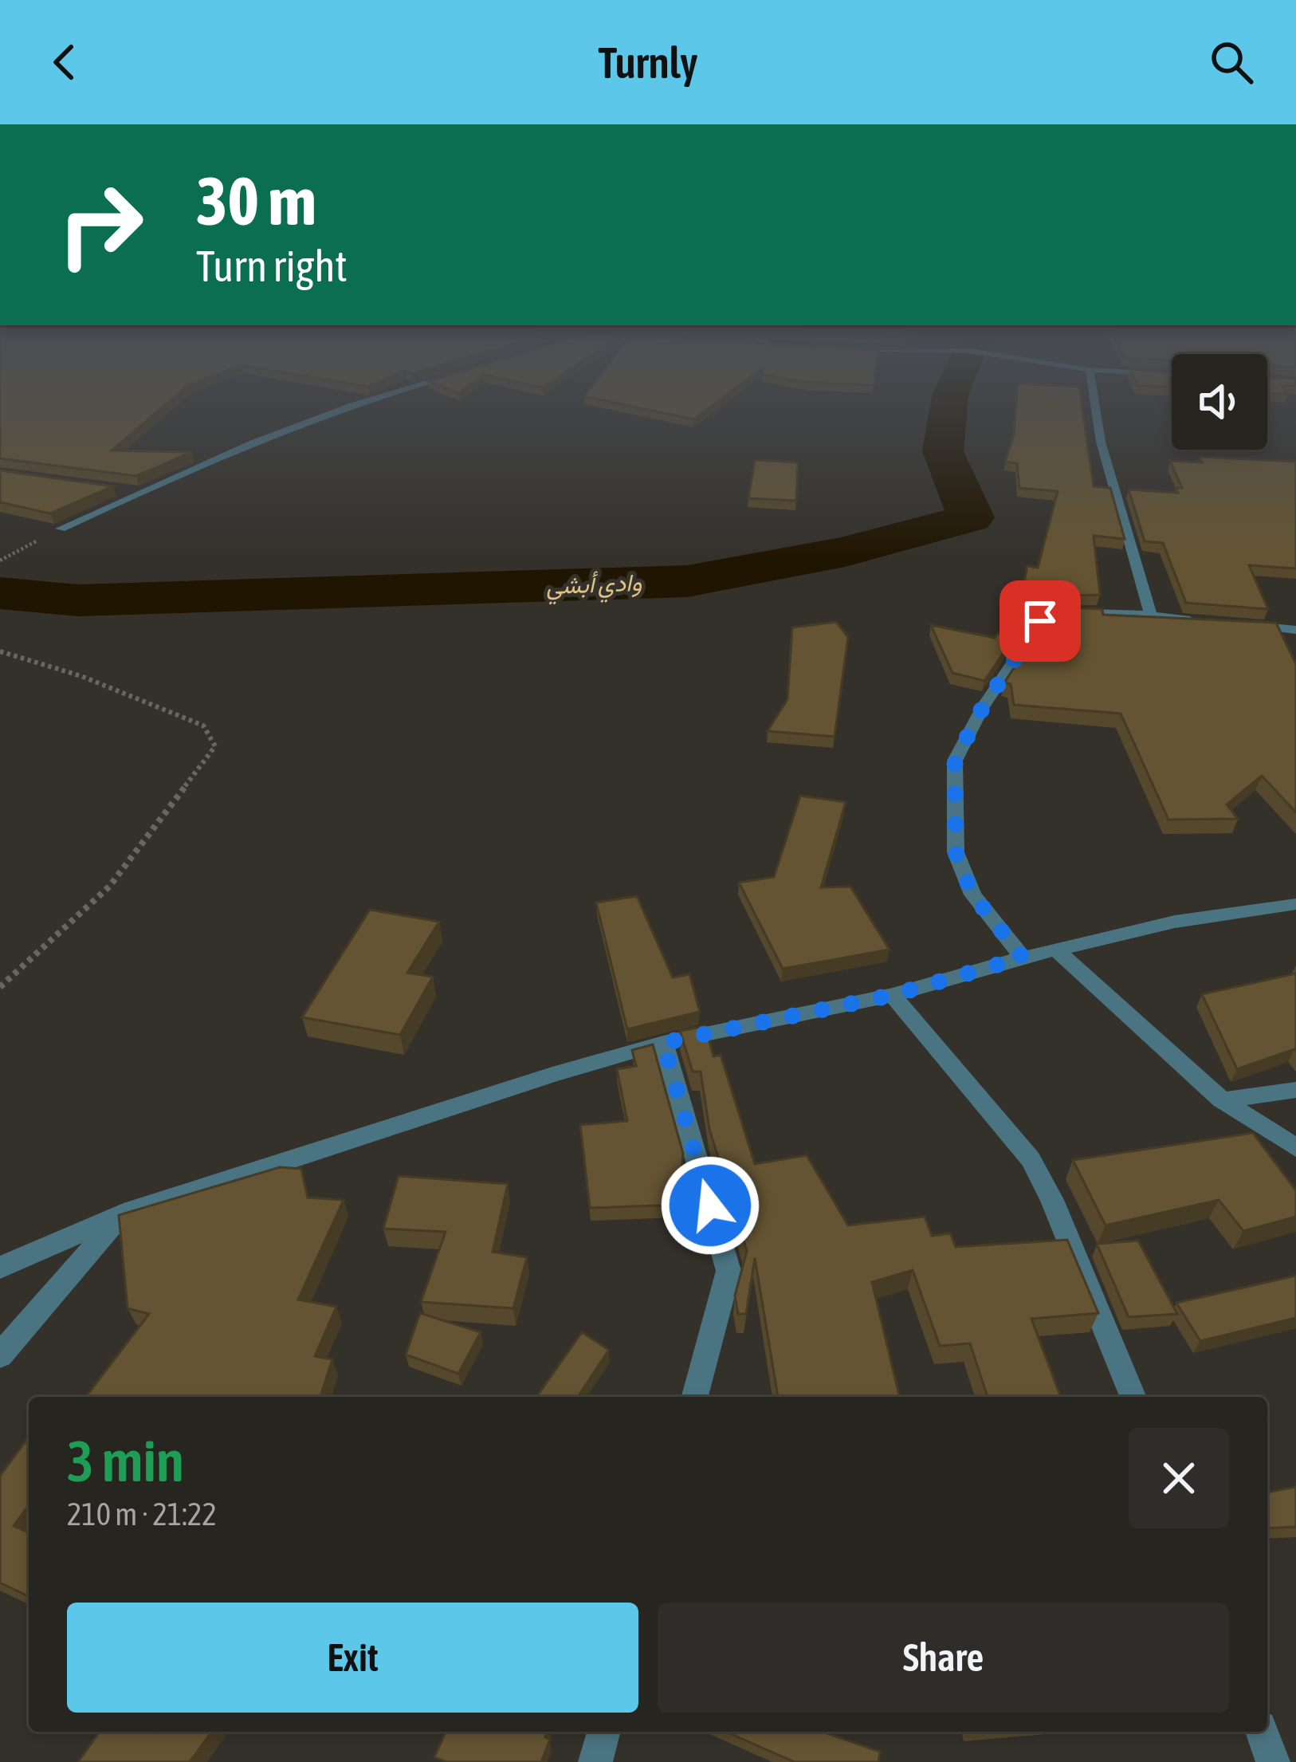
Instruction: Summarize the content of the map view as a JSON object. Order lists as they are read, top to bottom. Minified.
{"water":["وادي أبشي"],"page":{"header":"Turnly","turn":["30 m","Turn right"],"heading":["3 min","210 m · 21:22"],"buttons":["Exit","Share"]}}
